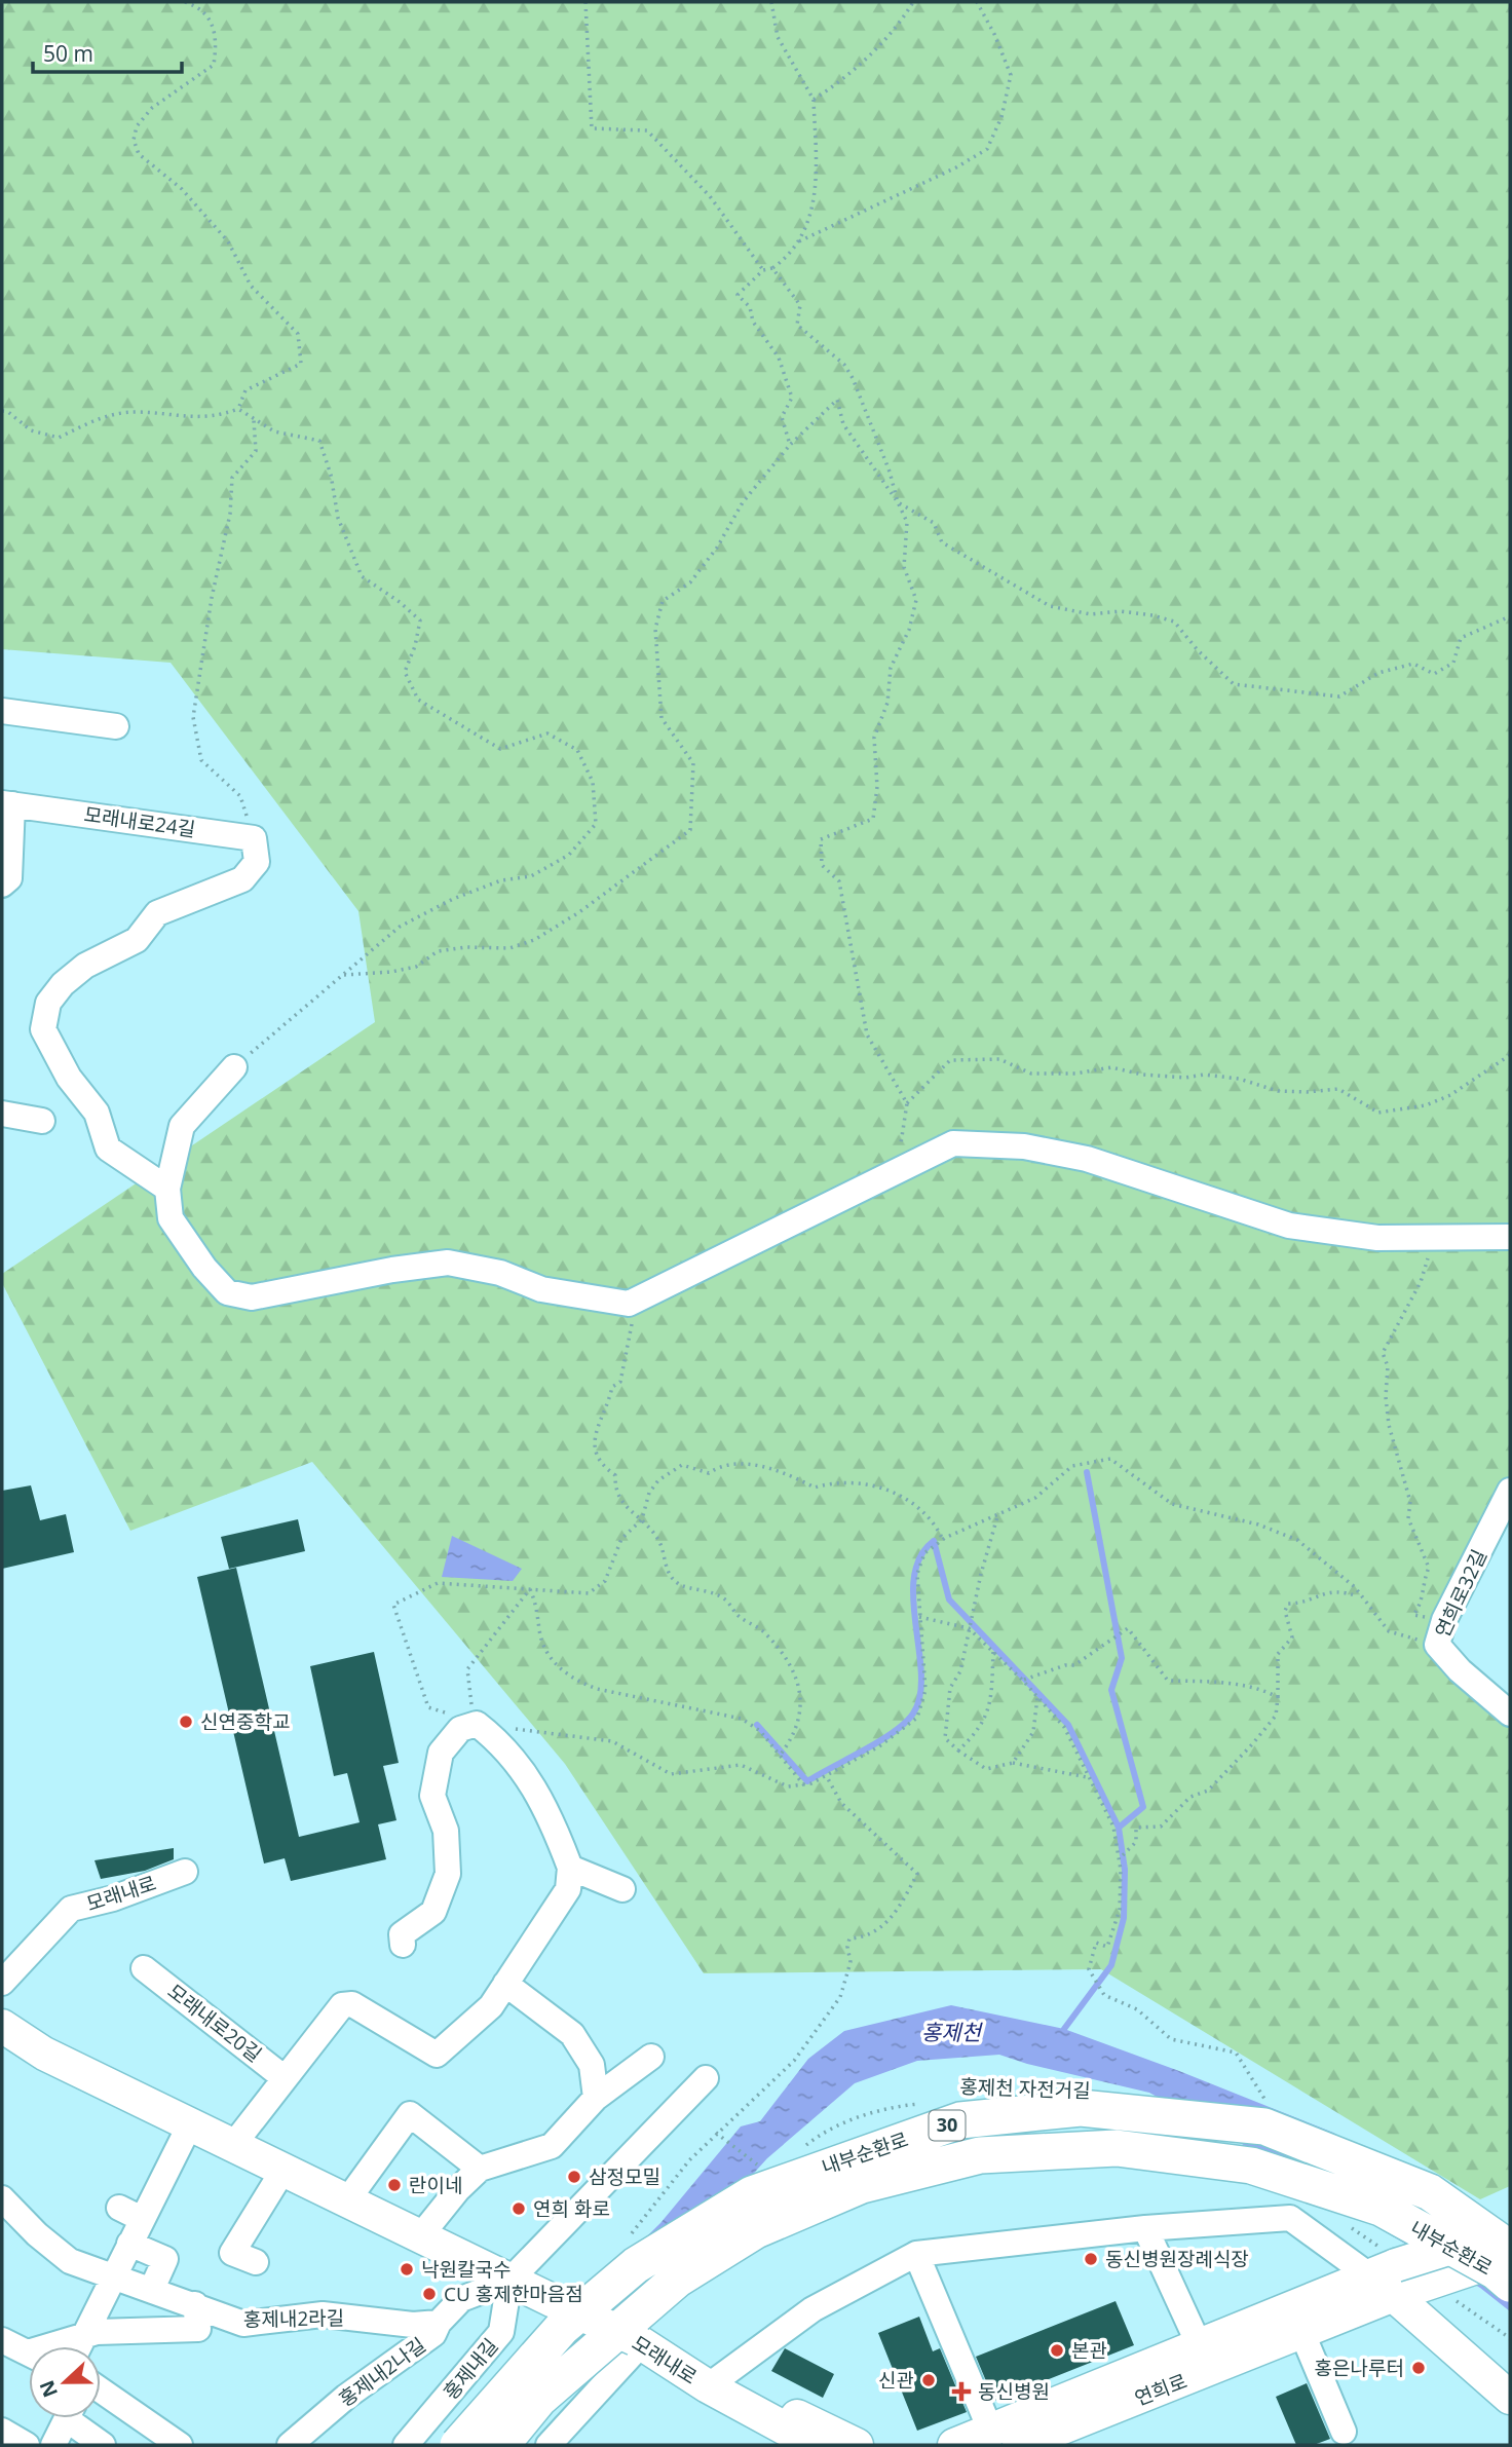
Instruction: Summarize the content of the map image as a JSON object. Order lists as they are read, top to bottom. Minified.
{"streets":{"highway":["30","내부순환로"],"main road":["모래내로","연희로"],"street":["모래내로24길","연희로32길","모래내로20길","홍제내2라길","홍제내길","홍제내2나길"]},"crossings":[["모래내로","홍제내길"],["모래내로","홍제내2나길"],["홍제내2라길","홍제내2나길"],["홍제내길","홍제내2나길"]],"water":["홍제천"],"places":{"other":["신연중학교","삼정모밀","란이네","연희 화로","동신병원장례식장","낙원칼국수","CU 홍제한마음점","본관","홍은나루터","신관"],"health":["동신병원"]},"scale_bar":"50 m","north":"left"}
